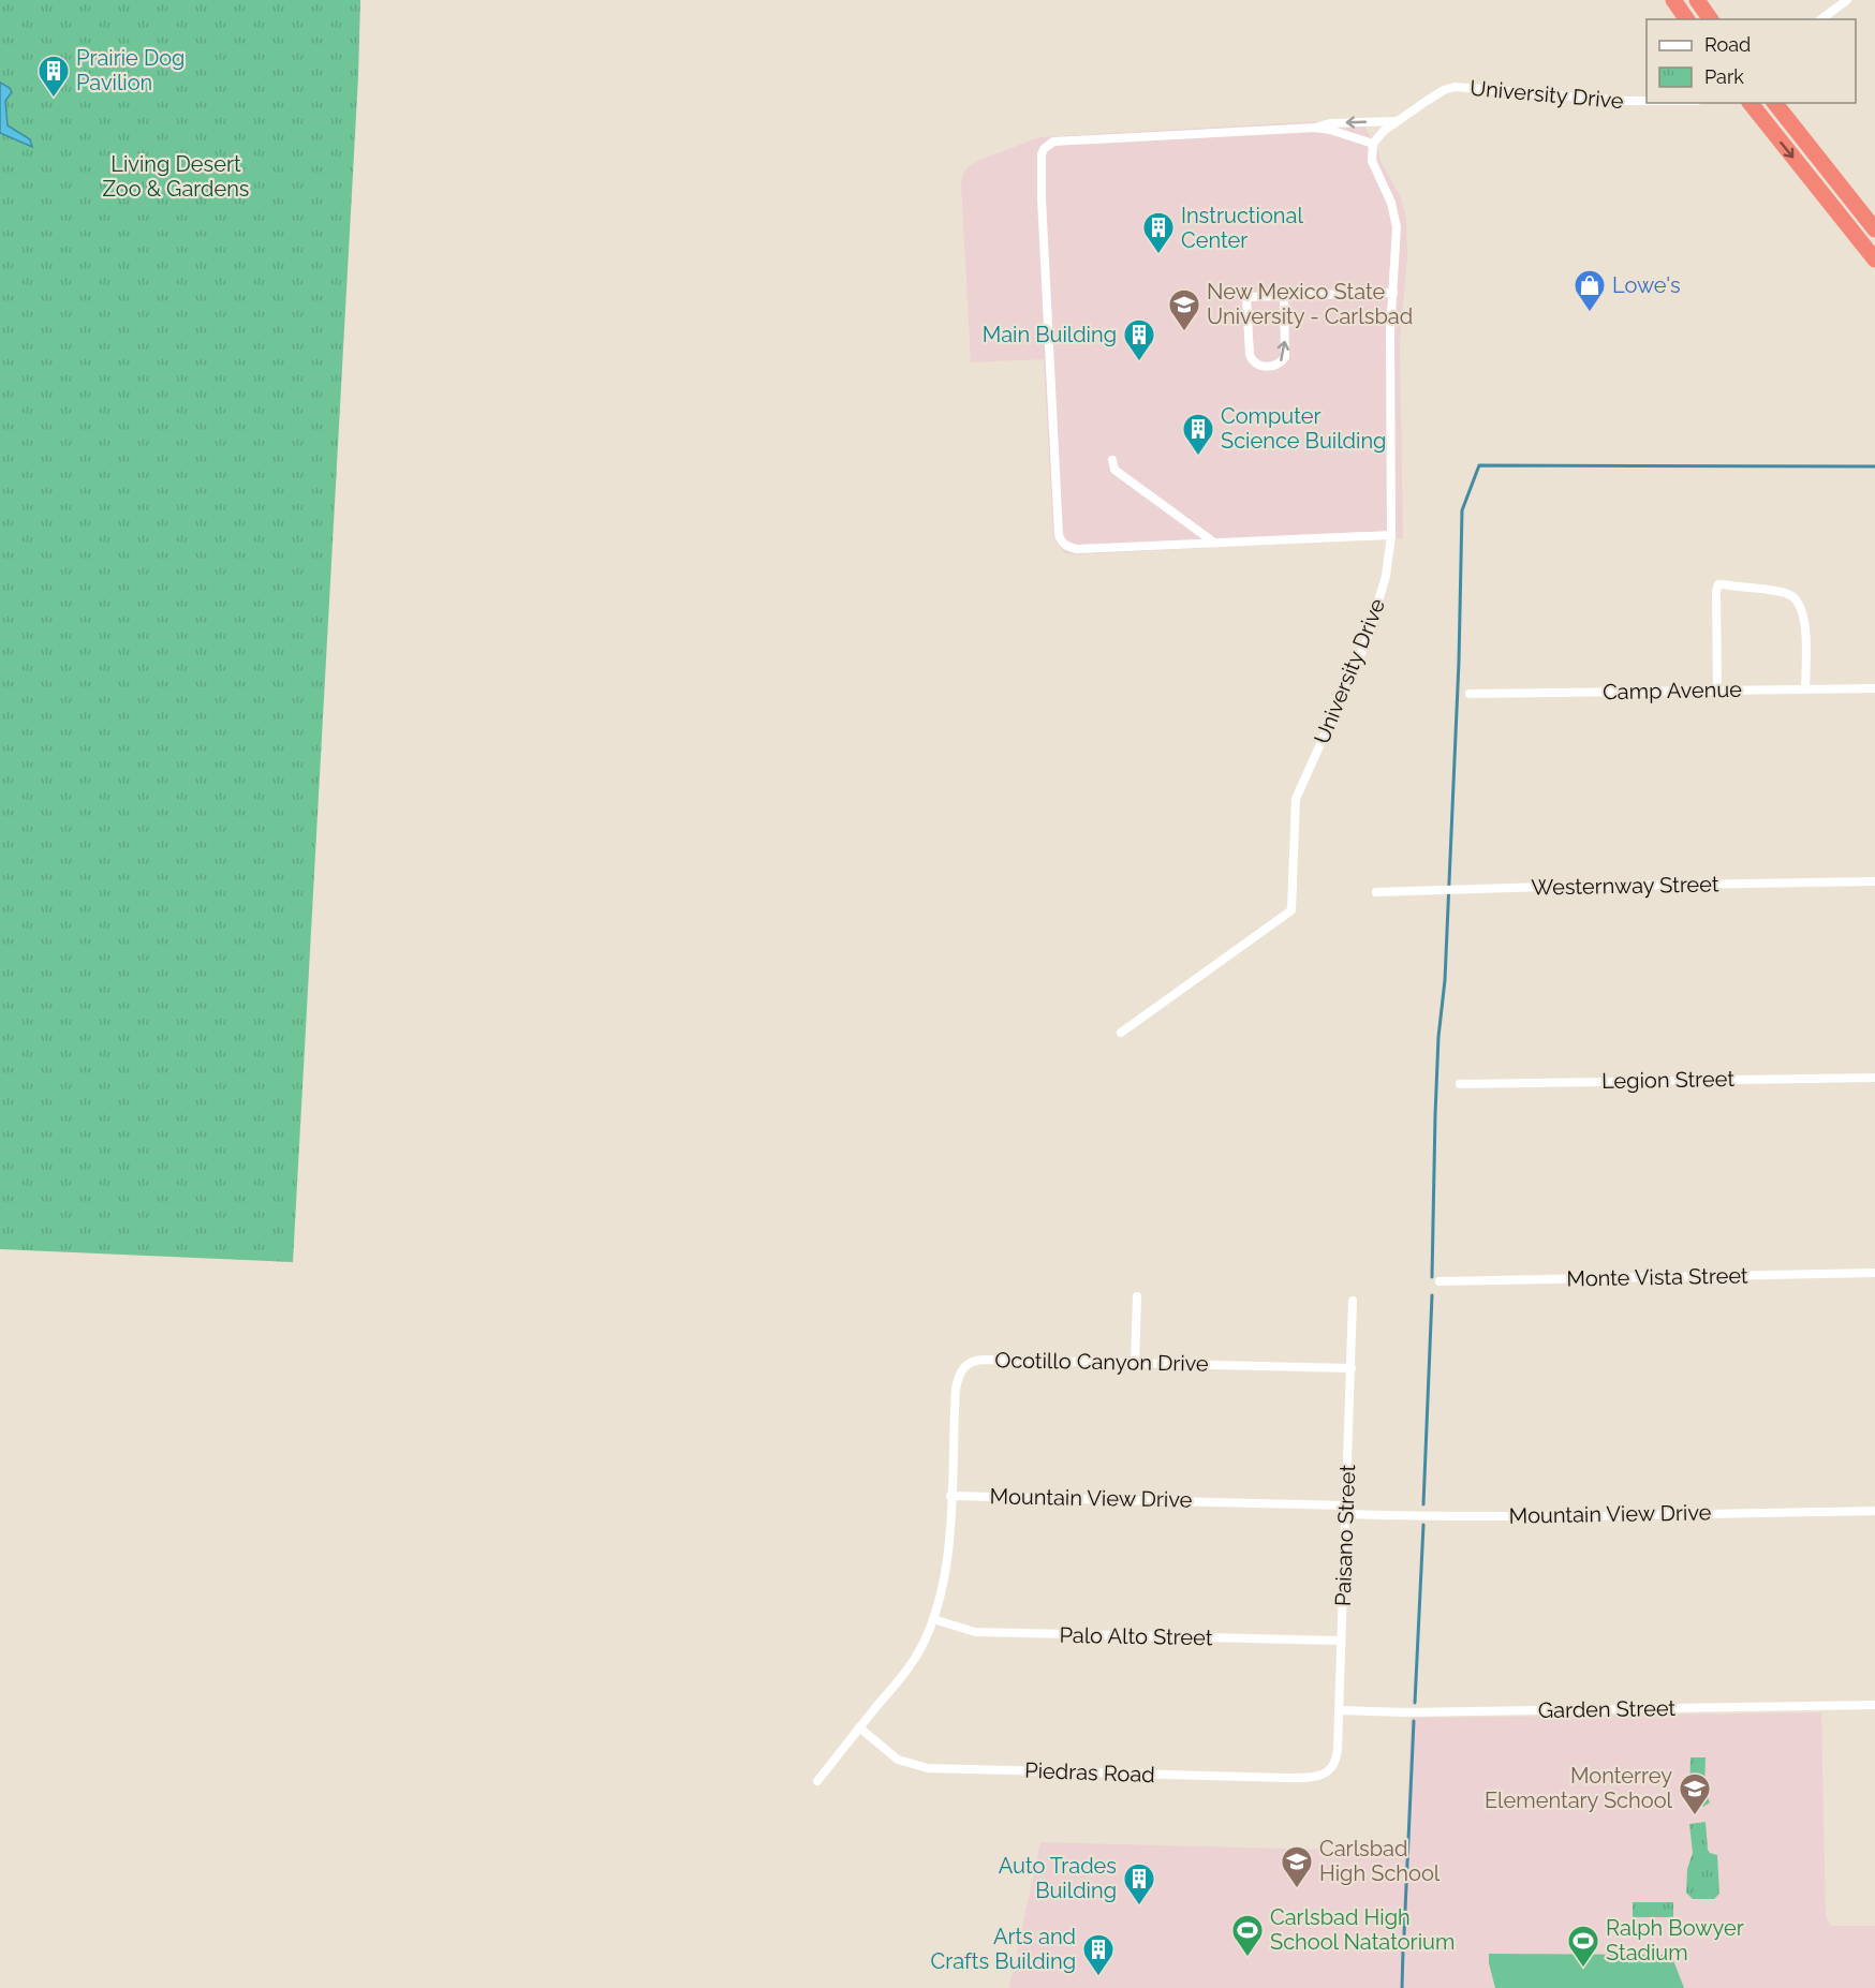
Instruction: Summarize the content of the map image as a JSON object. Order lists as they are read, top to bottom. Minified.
{"streets":{"street":["University Drive","Camp Avenue","Westernway Street","Legion Street","Monte Vista Street","Ocotillo Canyon Drive","Mountain View Drive","Paisano Street","Palo Alto Street","Garden Street","Piedras Road"]},"crossings":[["Ocotillo Canyon Drive","Mountain View Drive"],["Ocotillo Canyon Drive","Paisano Street"],["Ocotillo Canyon Drive","Palo Alto Street"],["Ocotillo Canyon Drive","Piedras Road"],["Mountain View Drive","Paisano Street"],["Paisano Street","Palo Alto Street"],["Paisano Street","Garden Street"],["Paisano Street","Piedras Road"]],"parks":["Living Desert Zoo & Gardens"],"places":{"building":["Prairie Dog Pavilion","Instructional Center","Main Building","Computer Science Building","Auto Trades Building","Arts and Crafts Building"],"shop":["Lowe's"],"school or university":["New Mexico State University - Carlsbad","Monterrey Elementary School","Carlsbad High School"],"sports":["Carlsbad High School Natatorium","Ralph Bowyer Stadium"]},"legend":["Road","Park"]}
